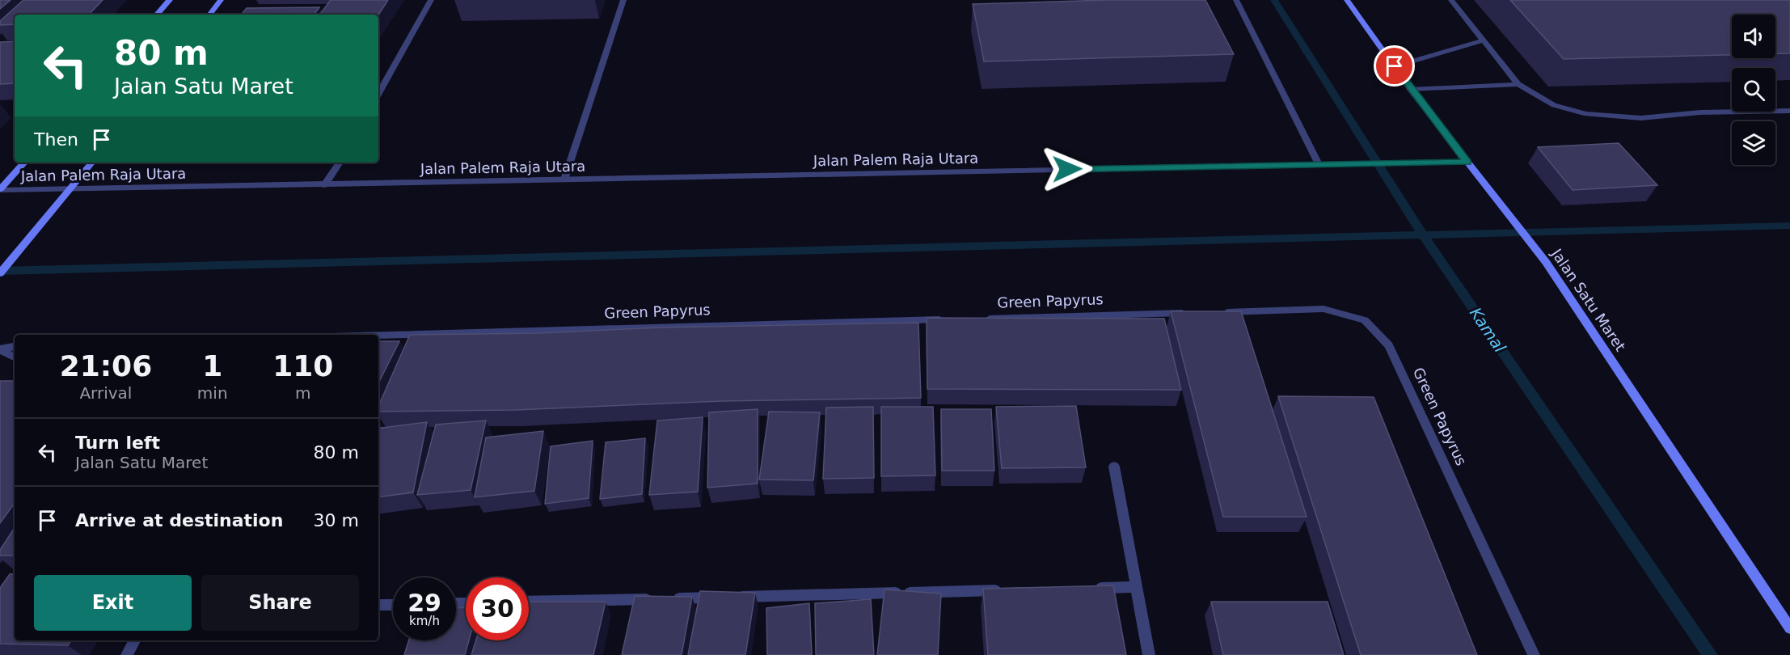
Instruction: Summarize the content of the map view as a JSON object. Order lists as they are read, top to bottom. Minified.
{"streets":{"street":["Jalan Palem Raja Utara","Jalan Satu Maret","Green Papyrus"]},"crossings":[["Jalan Palem Raja Utara","Jalan Satu Maret"]],"water":["Kamal"],"page":{"turn":["80 m","Jalan Satu Maret"],"then":"Then","eta":["21:06","Arrival","1","min","110","m"],"list":[{"name":"Turn left","note":"Jalan Satu Maret","value":"80 m"},{"name":"Arrive at destination","value":"30 m"}],"buttons":["Exit","Share"],"speed":"29 km/h","limit":"30"}}
